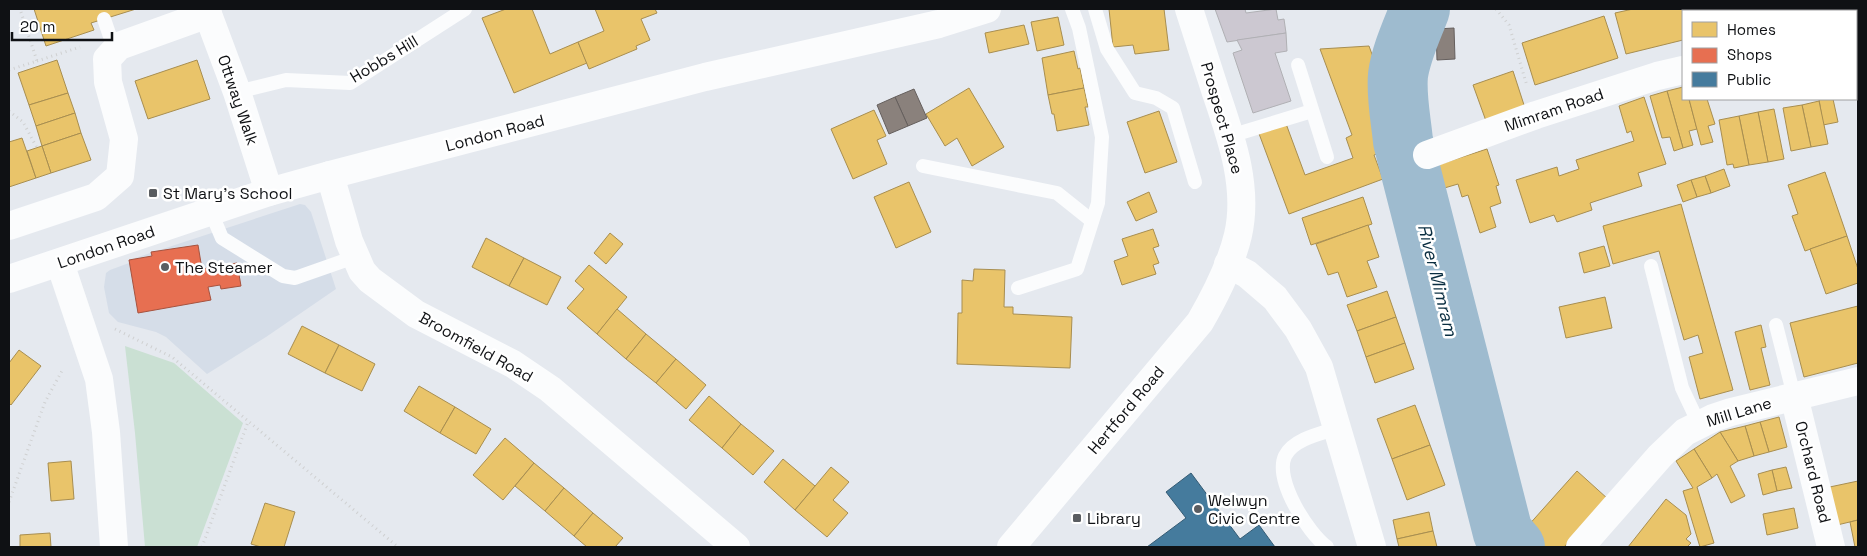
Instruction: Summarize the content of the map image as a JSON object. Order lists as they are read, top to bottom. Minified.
{"streets":{"street":["Ottway Walk","Mimram Road","Prospect Place","London Road","Broomfield Road","Hertford Road","Mill Lane","Orchard Road"],"lane":["Hobbs Hill"]},"crossings":[["Hobbs Hill","Ottway Walk"],["Ottway Walk","London Road"],["Prospect Place","Hertford Road"],["London Road","Broomfield Road"],["Mill Lane","Orchard Road"]],"water":["River Mimram"],"places":{"transit":["St Mary's School","Library"],"other":["The Steamer","Welwyn Civic Centre"]},"legend":["Homes","Shops","Public"],"scale_bar":"20 m"}
